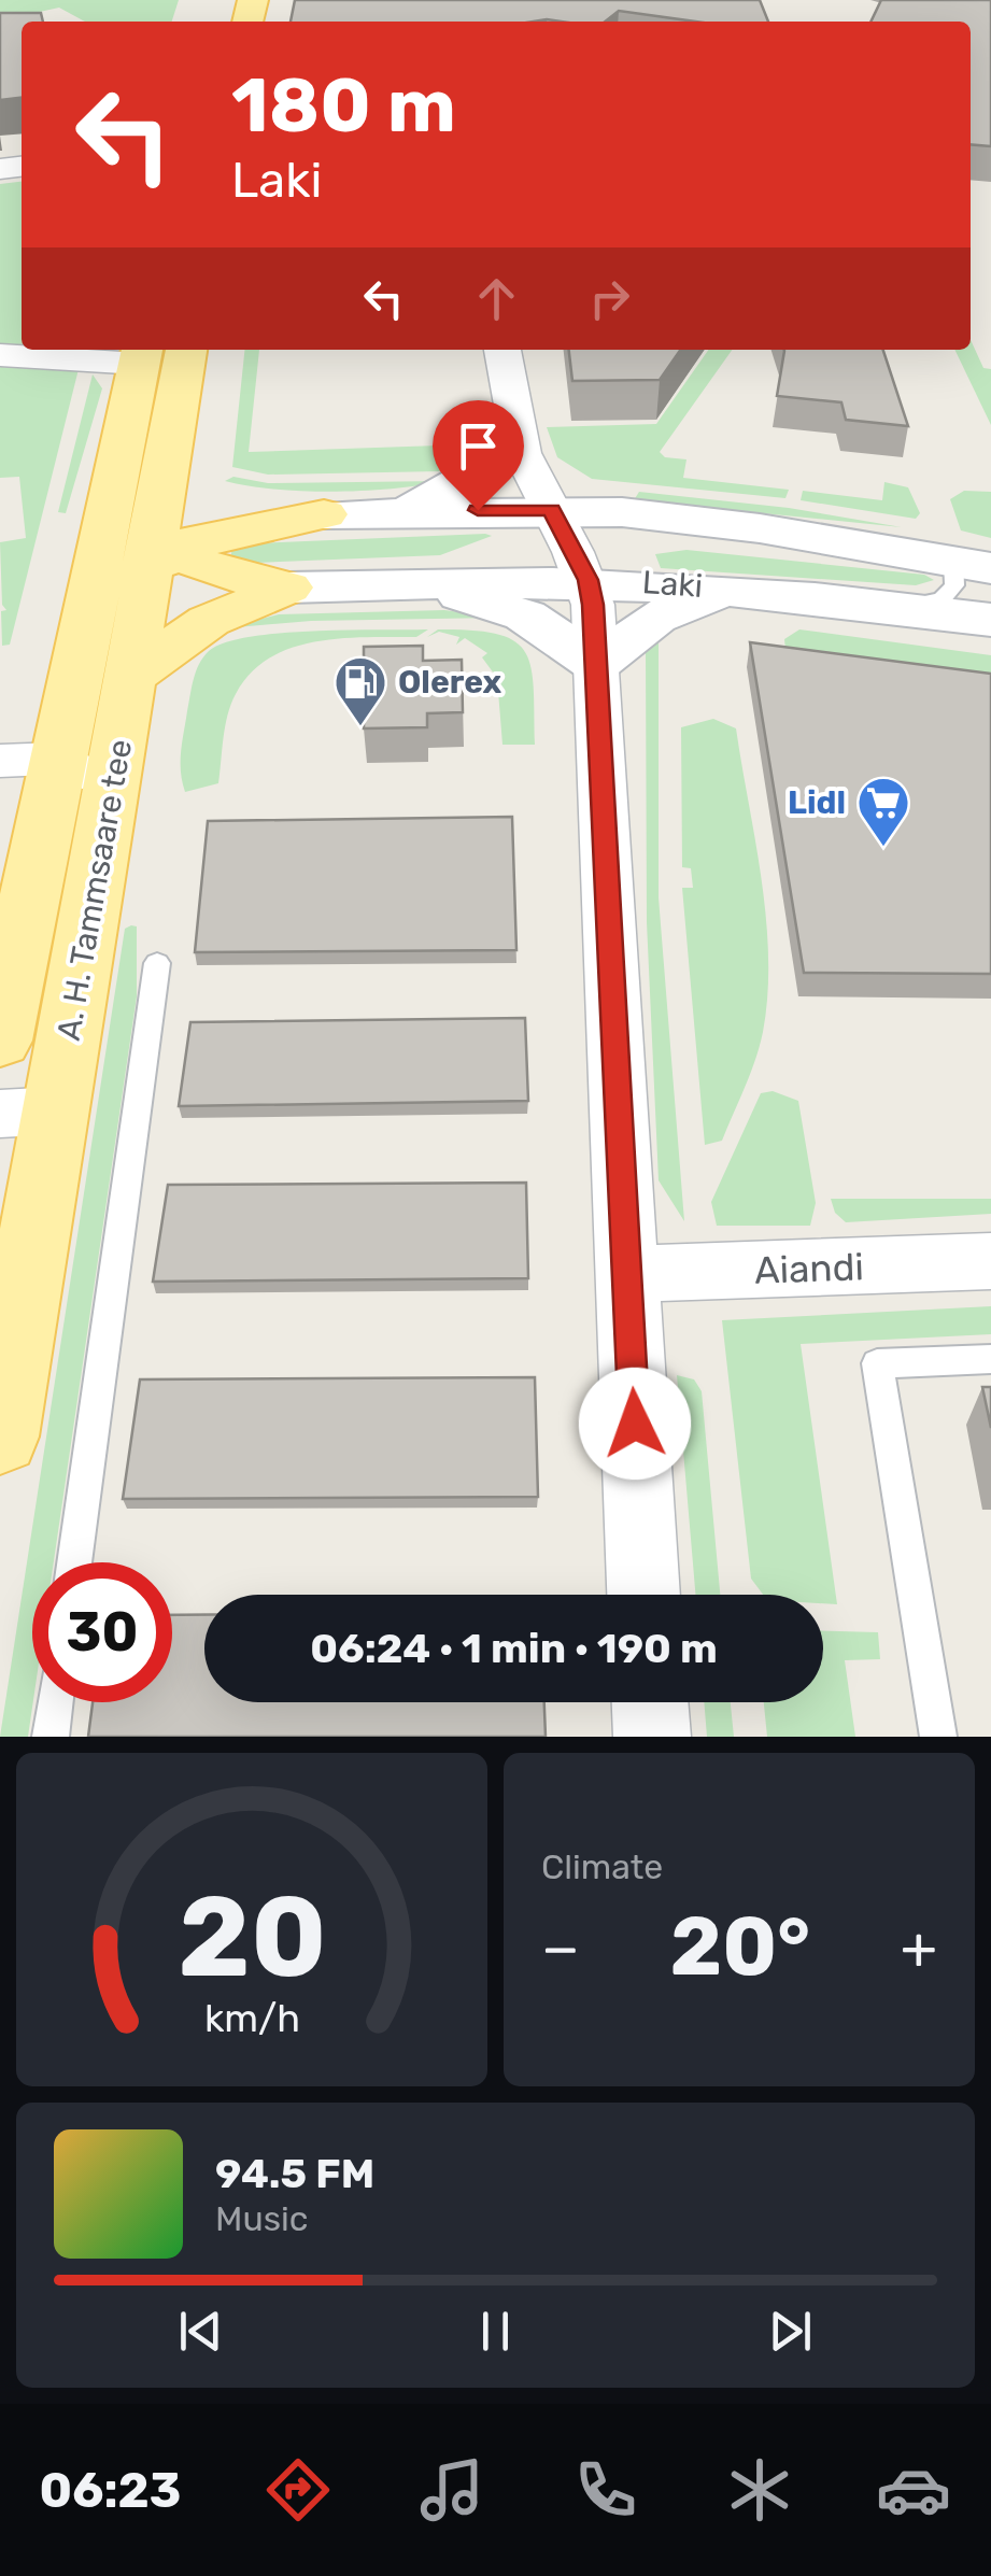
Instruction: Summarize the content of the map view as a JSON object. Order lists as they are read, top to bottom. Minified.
{"streets":{"main road":["A. H. Tammsaare tee"],"street":["Laki","Aiandi"]},"places":{"fuel station":["Olerex"],"supermarket":["Lidl"]},"page":{"turn":["180 m","Laki"],"limit":"30","trip":"06:24 · 1 min · 190 m","tile":"Climate","heat":["−","20°","+"],"song":["94.5 FM","Music"],"tabs":"06:23","gauge":["20","km/h"]}}
